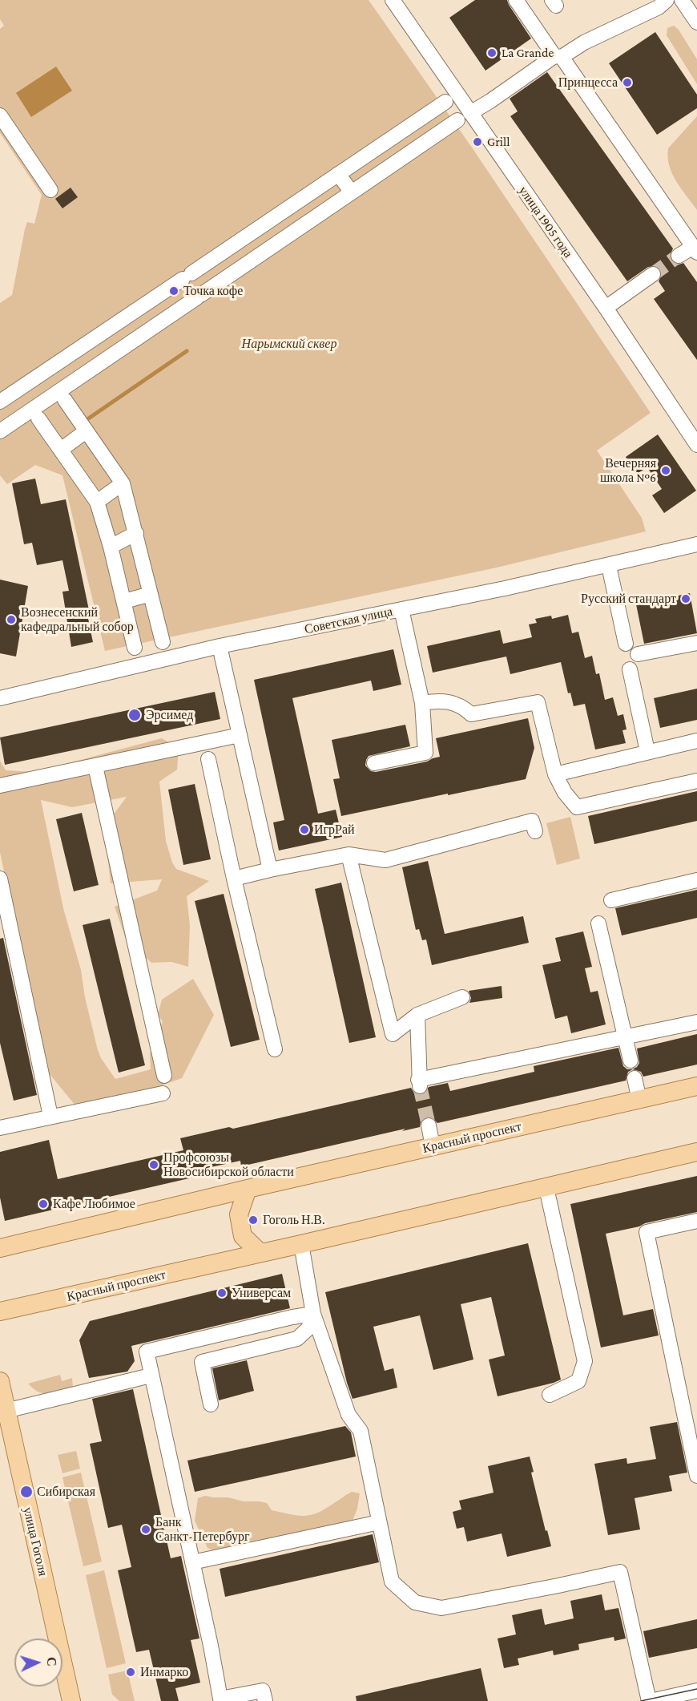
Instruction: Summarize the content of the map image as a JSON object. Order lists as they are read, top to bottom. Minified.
{"streets":{"main road":["Красный проспект","улица Гоголя"],"street":["улица 1905 года","Советская улица"]},"parks":["Нарымский сквер"],"places":["La Grande","Принцесса","Grill","Точка кофе","Вечерняя школа №6","Русский стандарт","Вознесенский кафедральный собор","Эрсимед","ИгрРай","Профсоюзы Новосибирской области","Кафе Любимое","Гоголь Н.В.","Универсам","Сибирская","Банк Санкт-Петербург","Инмарко"],"north":"right"}
